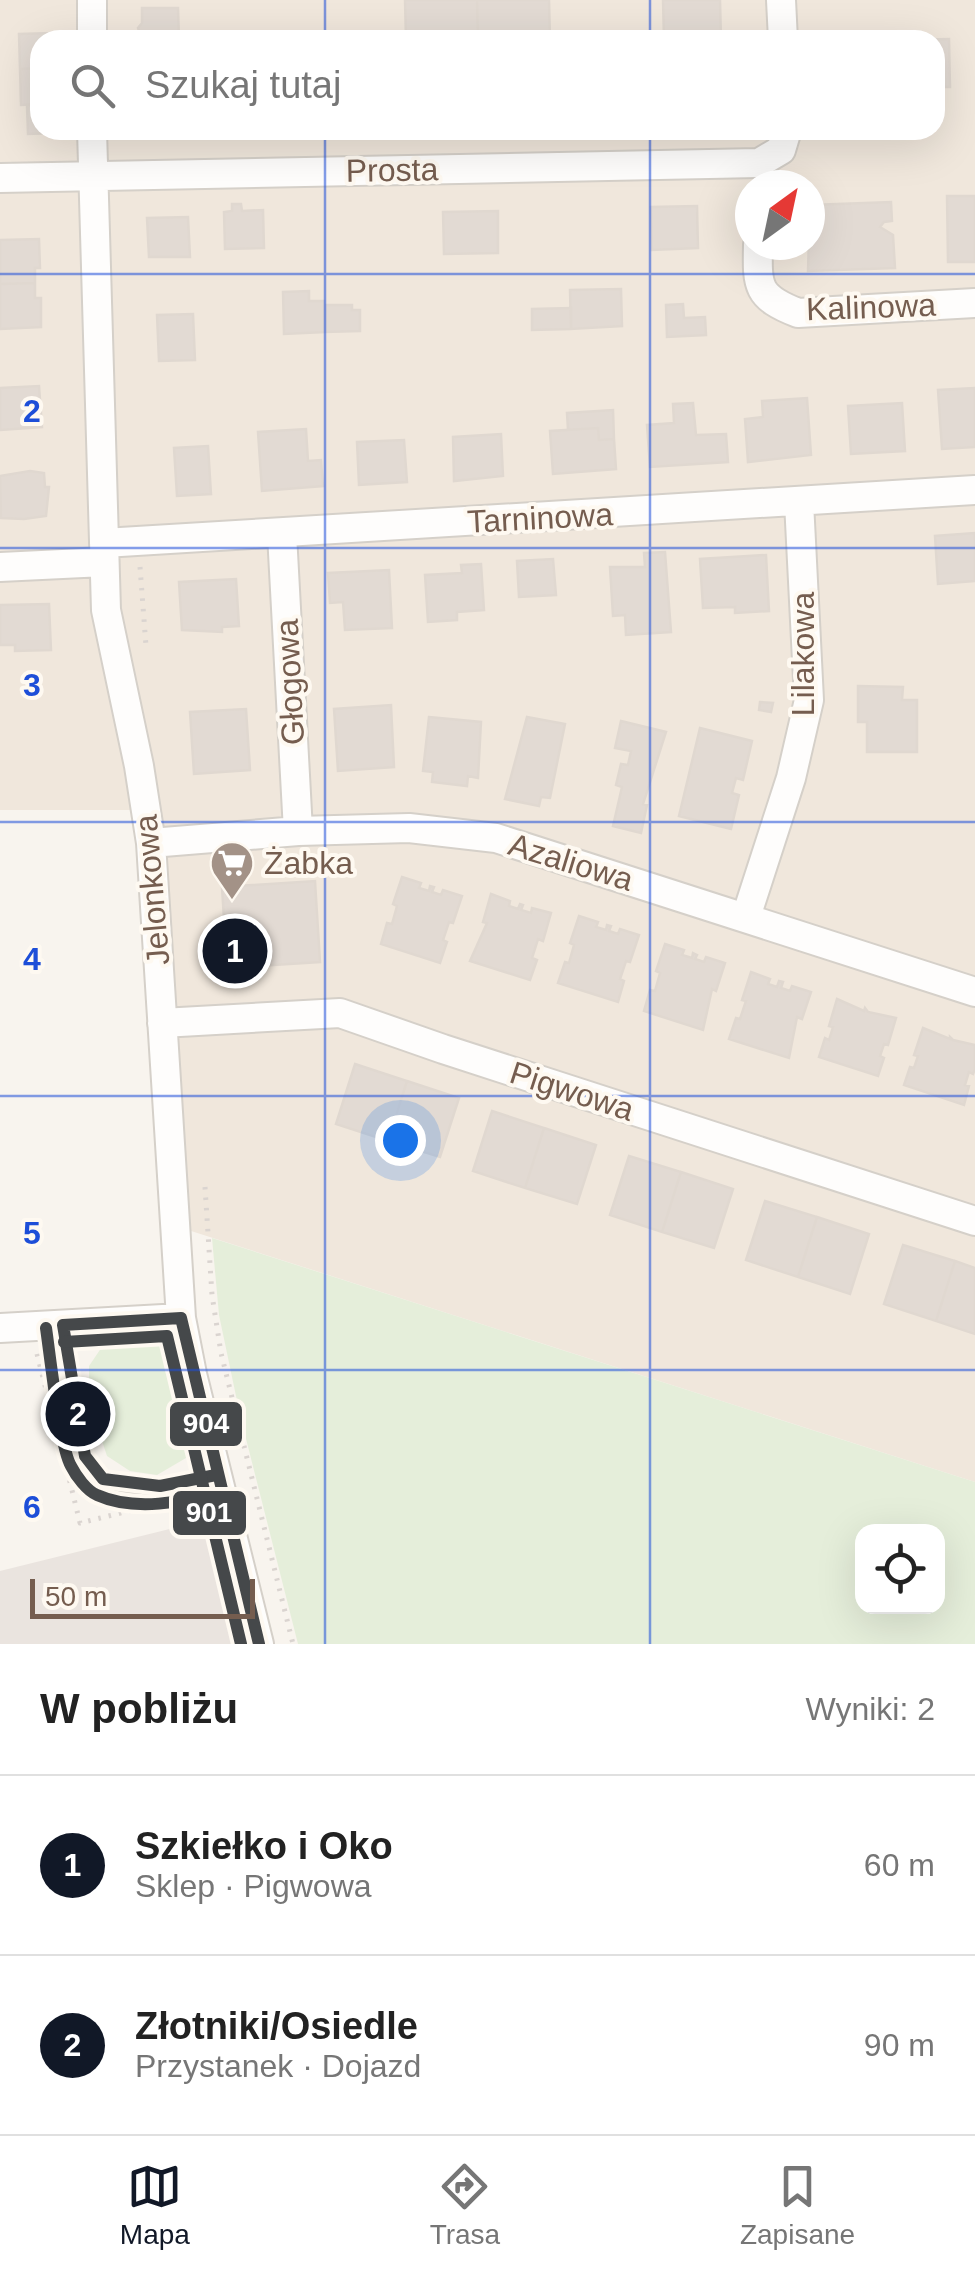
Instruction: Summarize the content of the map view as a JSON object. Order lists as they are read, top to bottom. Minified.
{"streets":{"street":["Prosta","Kalinowa","Tarninowa","Lilakowa","Głogowa","Azaliowa","Jelonkowa","Pigwowa"]},"crossings":[["Prosta","Jelonkowa"],["Tarninowa","Lilakowa"],["Tarninowa","Głogowa"],["Tarninowa","Jelonkowa"],["Lilakowa","Azaliowa"],["Głogowa","Azaliowa"],["Azaliowa","Jelonkowa"],["Jelonkowa","Pigwowa"]],"places":{"supermarket":["Żabka"]},"lines":["transit line 904","transit line 901"],"scale_bar":"50 m","north":"top right","page":{"search":"Szukaj tutaj","pins":["1","2"],"scale":"50 m","heading":["W pobliżu","Wyniki: 2"],"list":[{"mark":"1","name":"Szkiełko i Oko","note":"Sklep · Pigwowa","value":"60 m"},{"mark":"2","name":"Złotniki/Osiedle","note":"Przystanek · Dojazd","value":"90 m"}],"nav":["Mapa","Trasa","Zapisane"]},"grid":{"rows":["2","3","4","5","6"]}}
